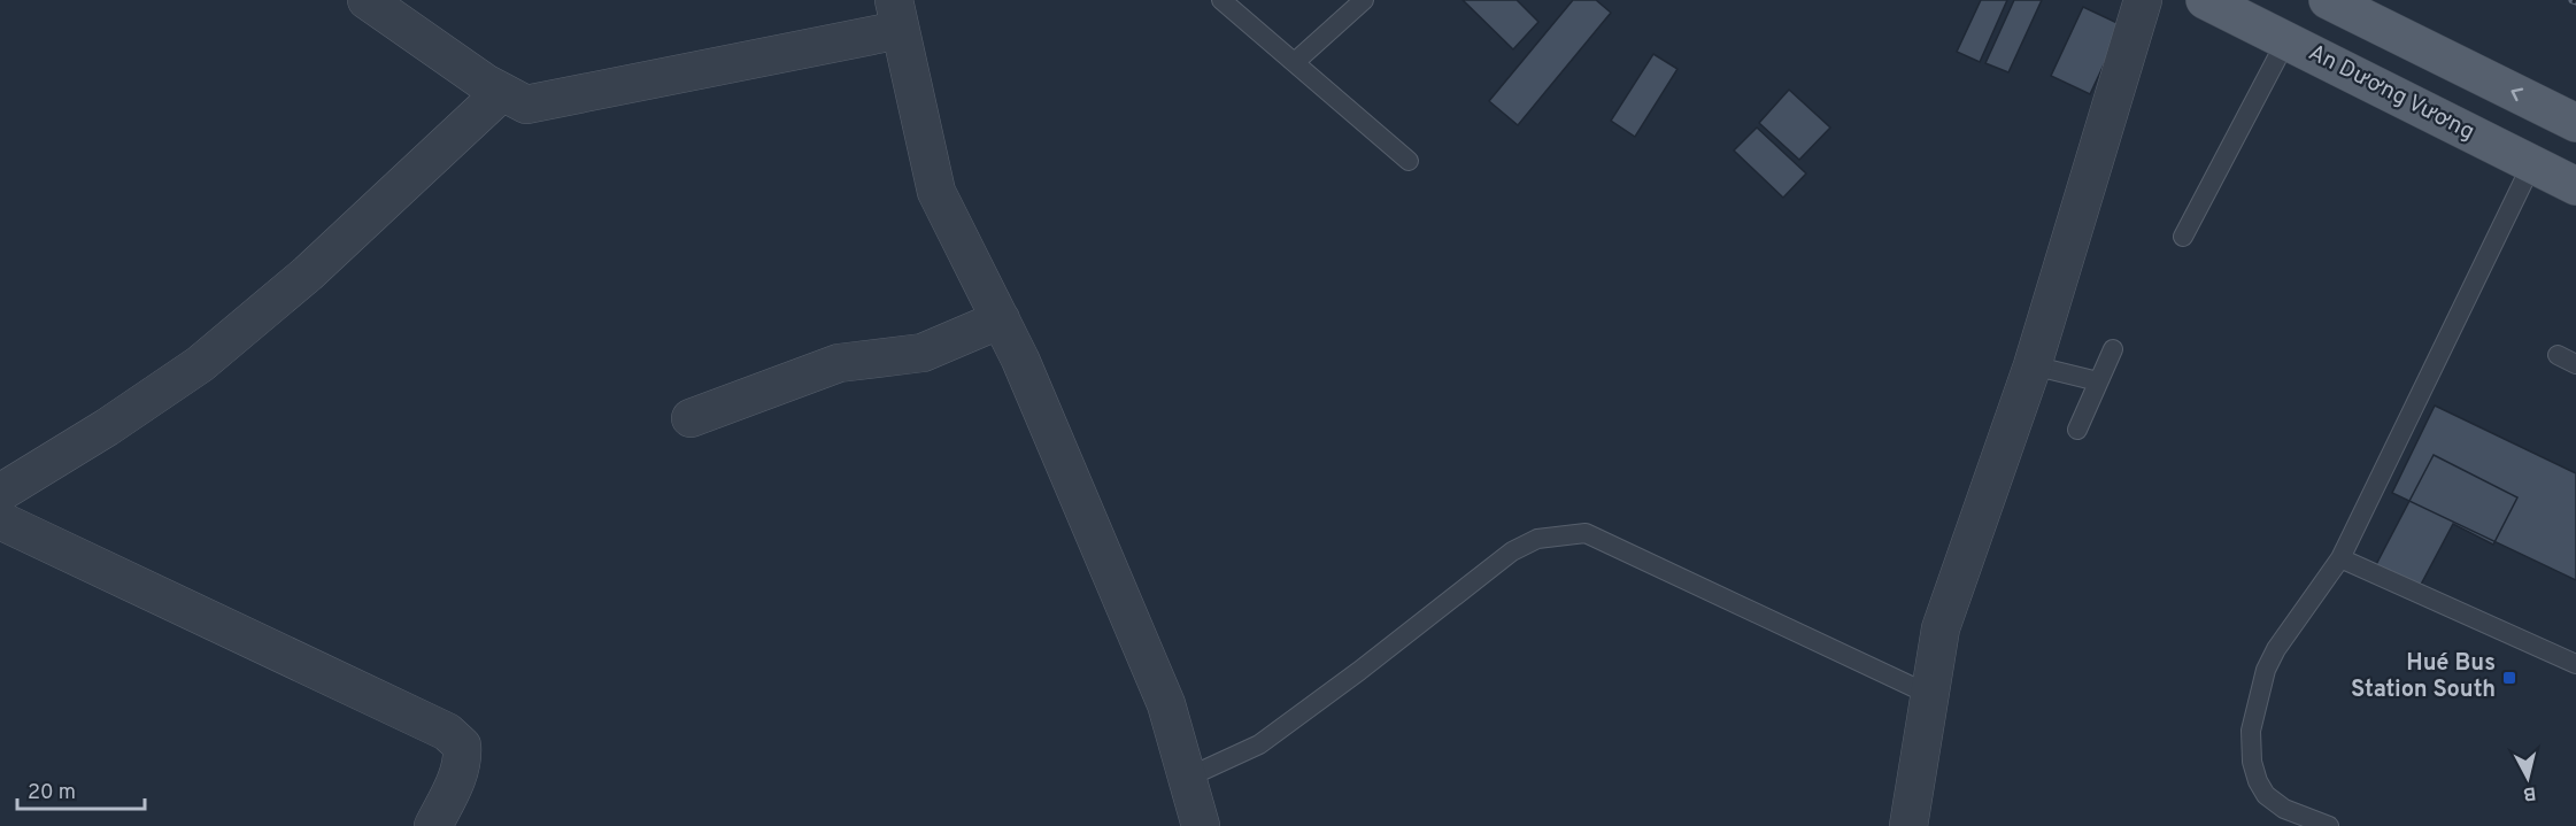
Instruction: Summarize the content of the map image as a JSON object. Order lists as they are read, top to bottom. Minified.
{"streets":{"main road":["An Dương Vương"]},"places":{"transit":["Hué Bus Station South"]},"scale_bar":"20 m","north":"bottom"}
